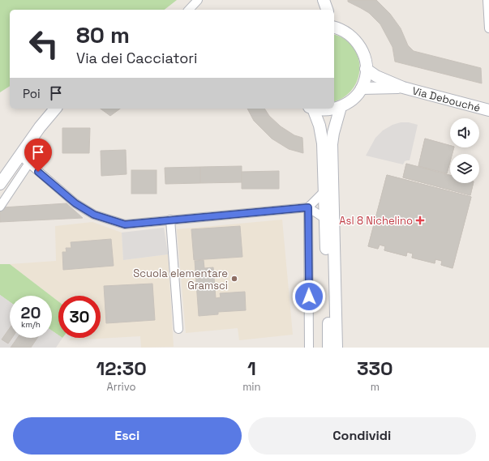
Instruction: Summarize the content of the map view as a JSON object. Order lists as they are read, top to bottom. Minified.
{"streets":{"main road":["Via Debouché"]},"places":{"health":["Asl 8 Nichelino"],"other":["Scuola elementare Gramsci"]},"page":{"turn":["80 m","Via dei Cacciatori"],"then":"Poi","speed":"20 km/h","limit":"30","eta":["12:30","Arrivo","1","min","330","m"],"buttons":["Esci","Condividi"]}}
